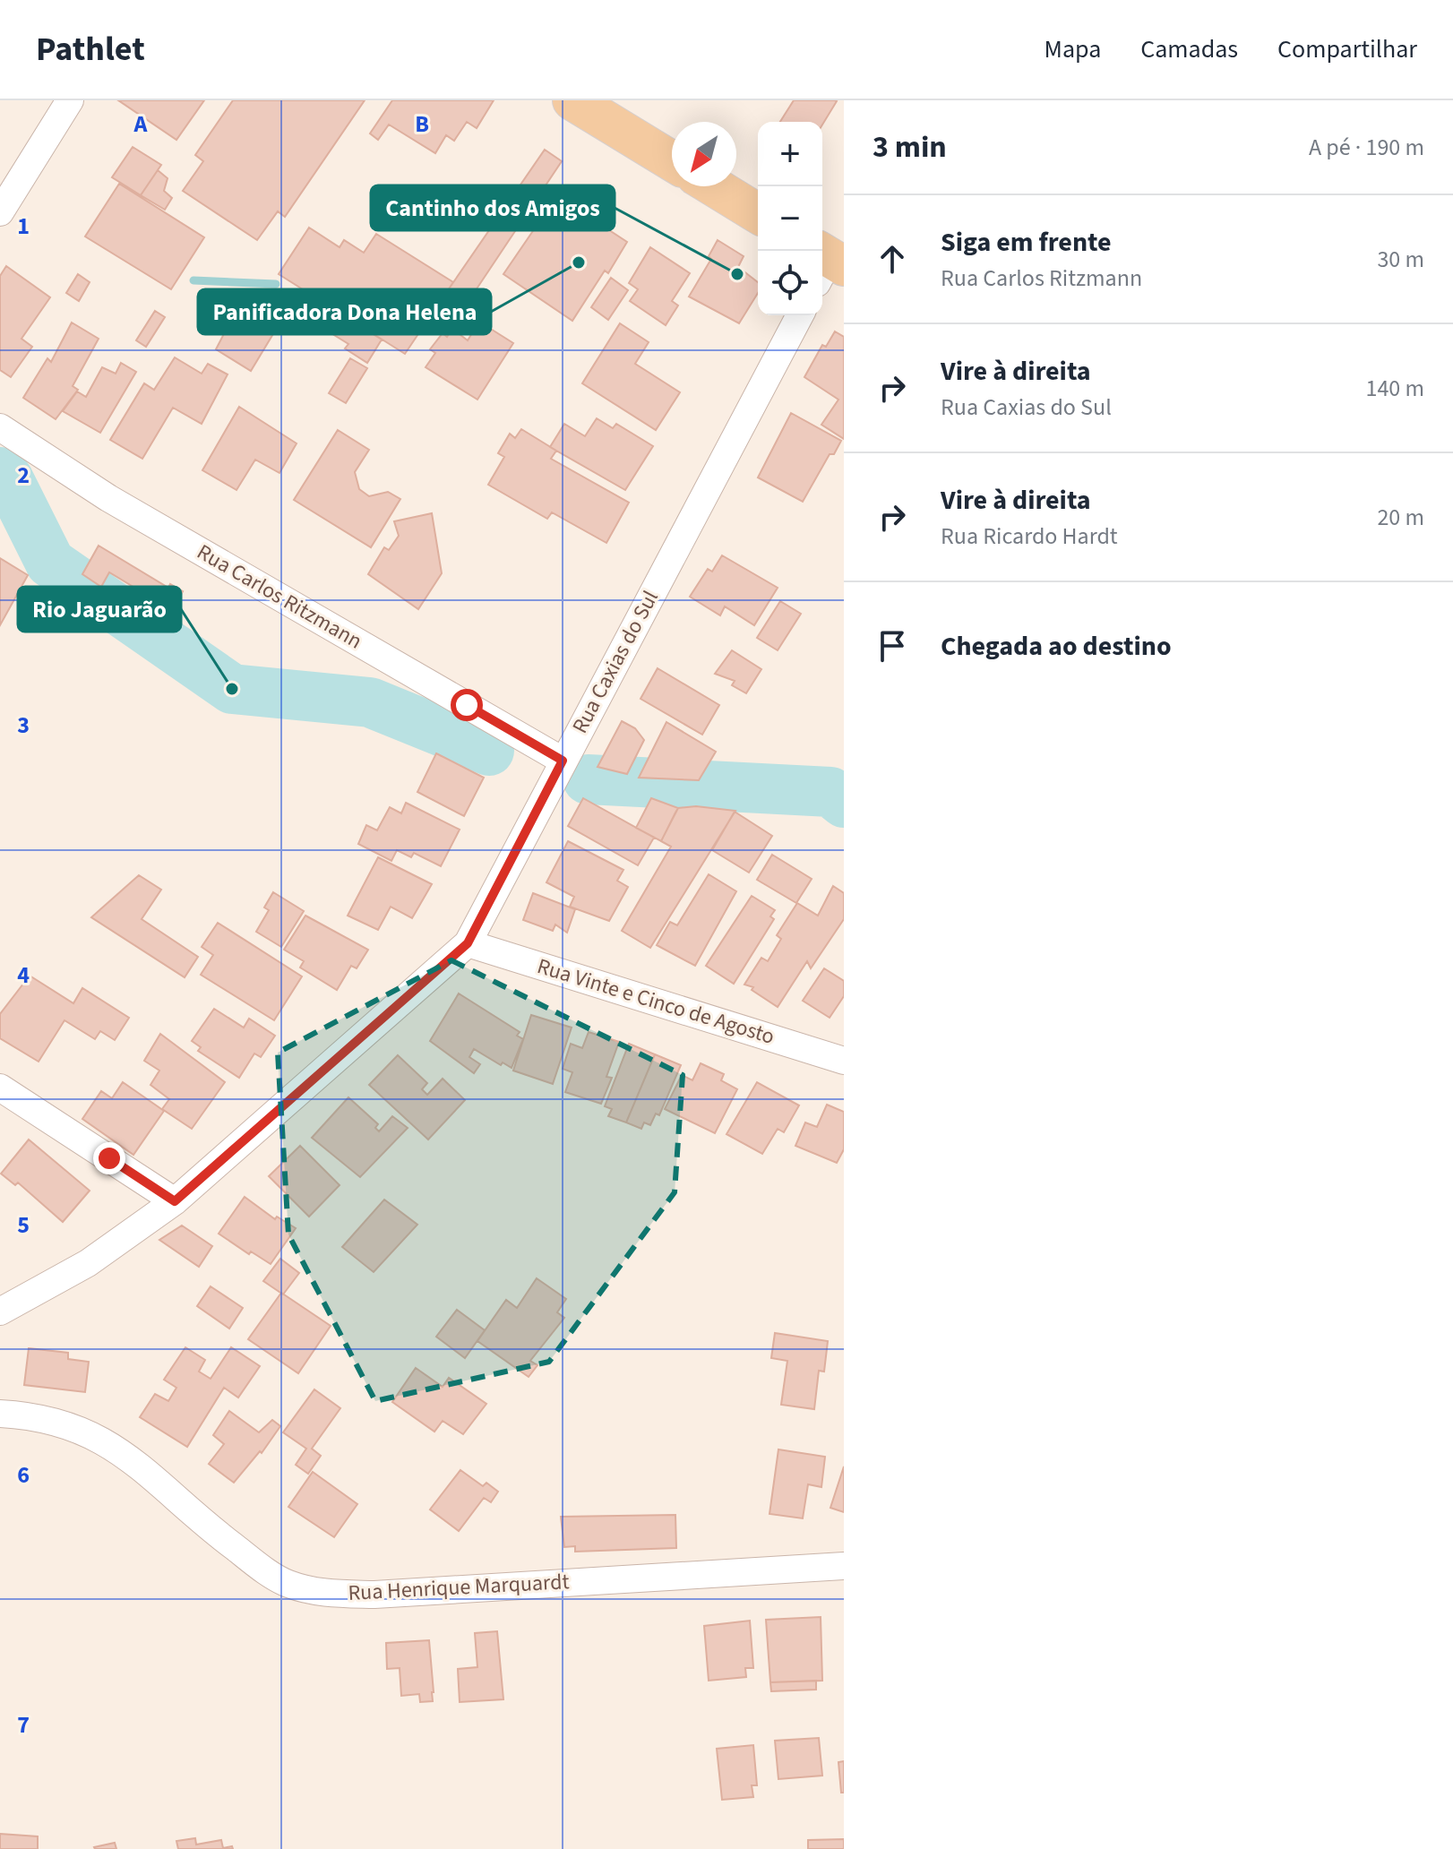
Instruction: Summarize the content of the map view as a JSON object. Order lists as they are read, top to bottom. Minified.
{"streets":{"street":["Rua Carlos Ritzmann","Rua Caxias do Sul","Rua Vinte e Cinco de Agosto","Rua Henrique Marquardt"]},"crossings":[["Rua Carlos Ritzmann","Rua Caxias do Sul"],["Rua Caxias do Sul","Rua Vinte e Cinco de Agosto"]],"places":["Panificadora Dona Helena","Cantinho dos Amigos","Rio Jaguarão"],"north":"bottom left","page":{"header":"Pathlet","nav":["Mapa","Camadas","Compartilhar"],"heading":["3 min","A pé · 190 m"],"map_buttons":["+","−"],"list":[["Siga em frente","Rua Carlos Ritzmann","30 m"],["Vire à direita","Rua Caxias do Sul","140 m"],["Vire à direita","Rua Ricardo Hardt","20 m"],"Chegada ao destino"]},"grid":{"columns":["A","B"],"rows":["1","2","3","4","5","6","7"]}}
